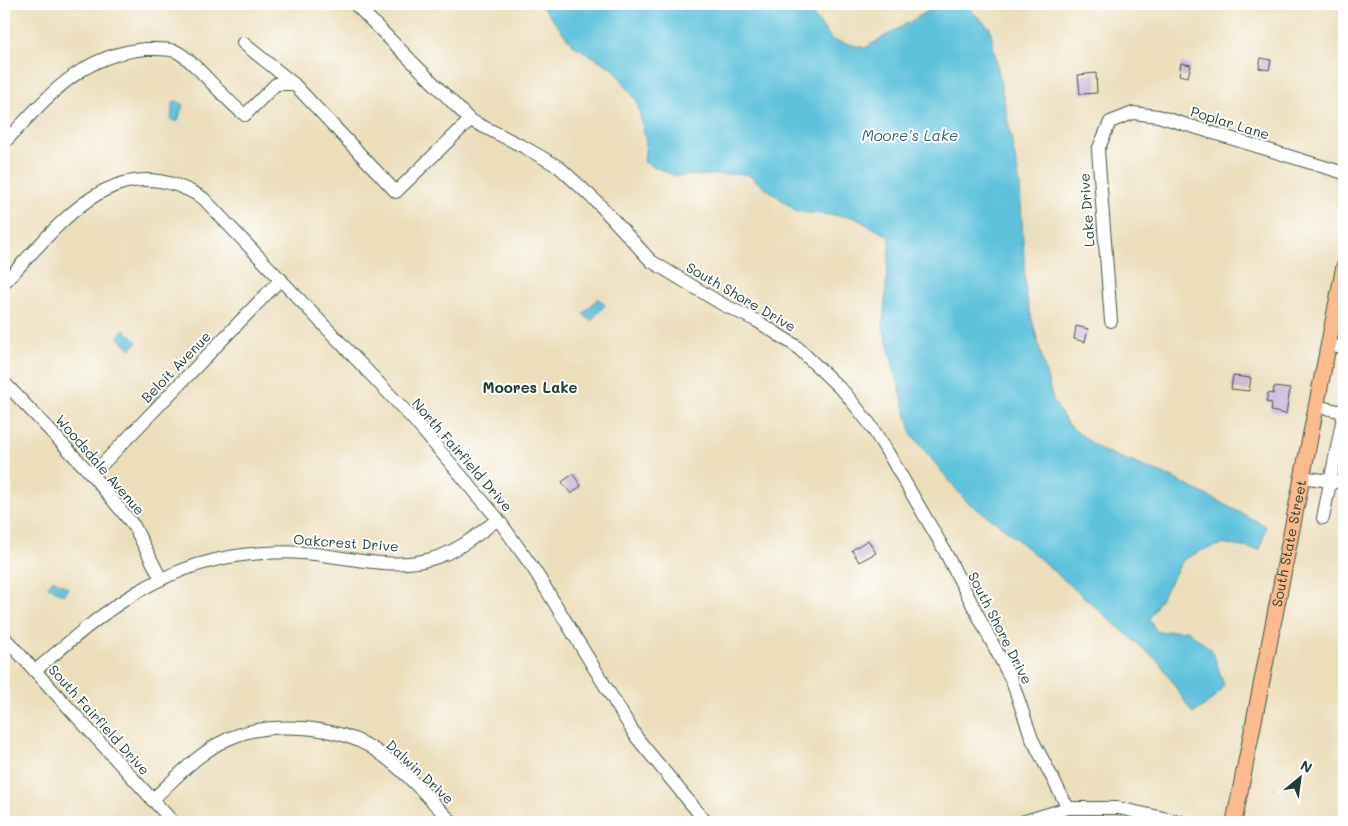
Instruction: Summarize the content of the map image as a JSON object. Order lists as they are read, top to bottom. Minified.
{"streets":{"main road":["South State Street"],"street":["Poplar Lane","Lake Drive","South Shore Drive","Beloit Avenue","North Fairfield Drive","Woodsdale Avenue","Oakcrest Drive","South Fairfield Drive","Dalwin Drive"]},"crossings":[["Poplar Lane","Lake Drive"],["Beloit Avenue","North Fairfield Drive"],["Beloit Avenue","Woodsdale Avenue"],["North Fairfield Drive","Oakcrest Drive"],["Woodsdale Avenue","Oakcrest Drive"],["Oakcrest Drive","South Fairfield Drive"],["South Fairfield Drive","Dalwin Drive"]],"districts":["Moores Lake"],"water":["Moore's Lake"],"north":"top right"}
